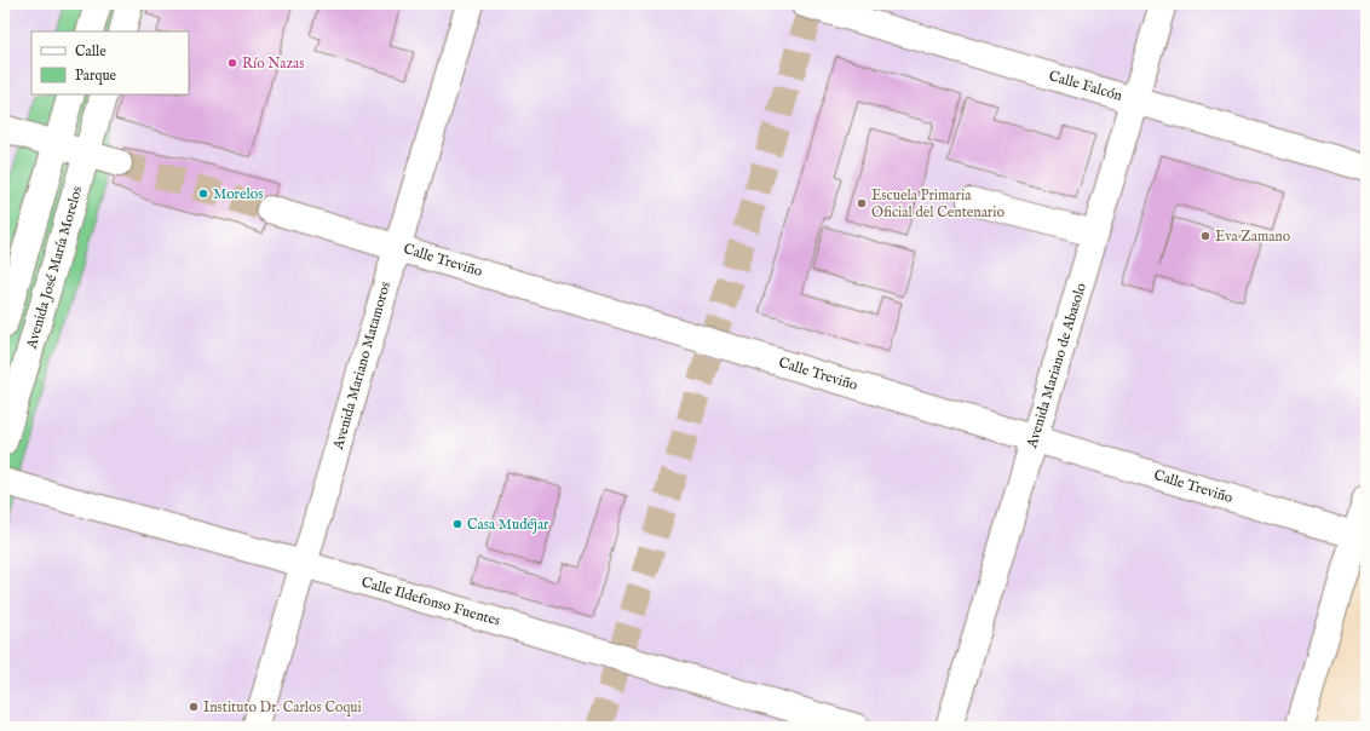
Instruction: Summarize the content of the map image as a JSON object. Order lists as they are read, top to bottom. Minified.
{"streets":{"street":["Calle Falcón","Calle Treviño","Avenida José María Morelos","Avenida Mariano Matamoros","Avenida Mariano de Abasolo","Calle Ildefonso Fuentes"]},"crossings":[["Calle Falcón","Avenida Mariano de Abasolo"],["Calle Treviño","Avenida Mariano Matamoros"],["Calle Treviño","Avenida Mariano de Abasolo"],["Avenida Mariano Matamoros","Calle Ildefonso Fuentes"]],"places":["Río Nazas","Morelos","Escuela Primaria Oficial del Centenario","Eva Zamano","Casa Mudéjar","Instituto Dr. Carlos Coqui"],"legend":["Calle","Parque"]}
